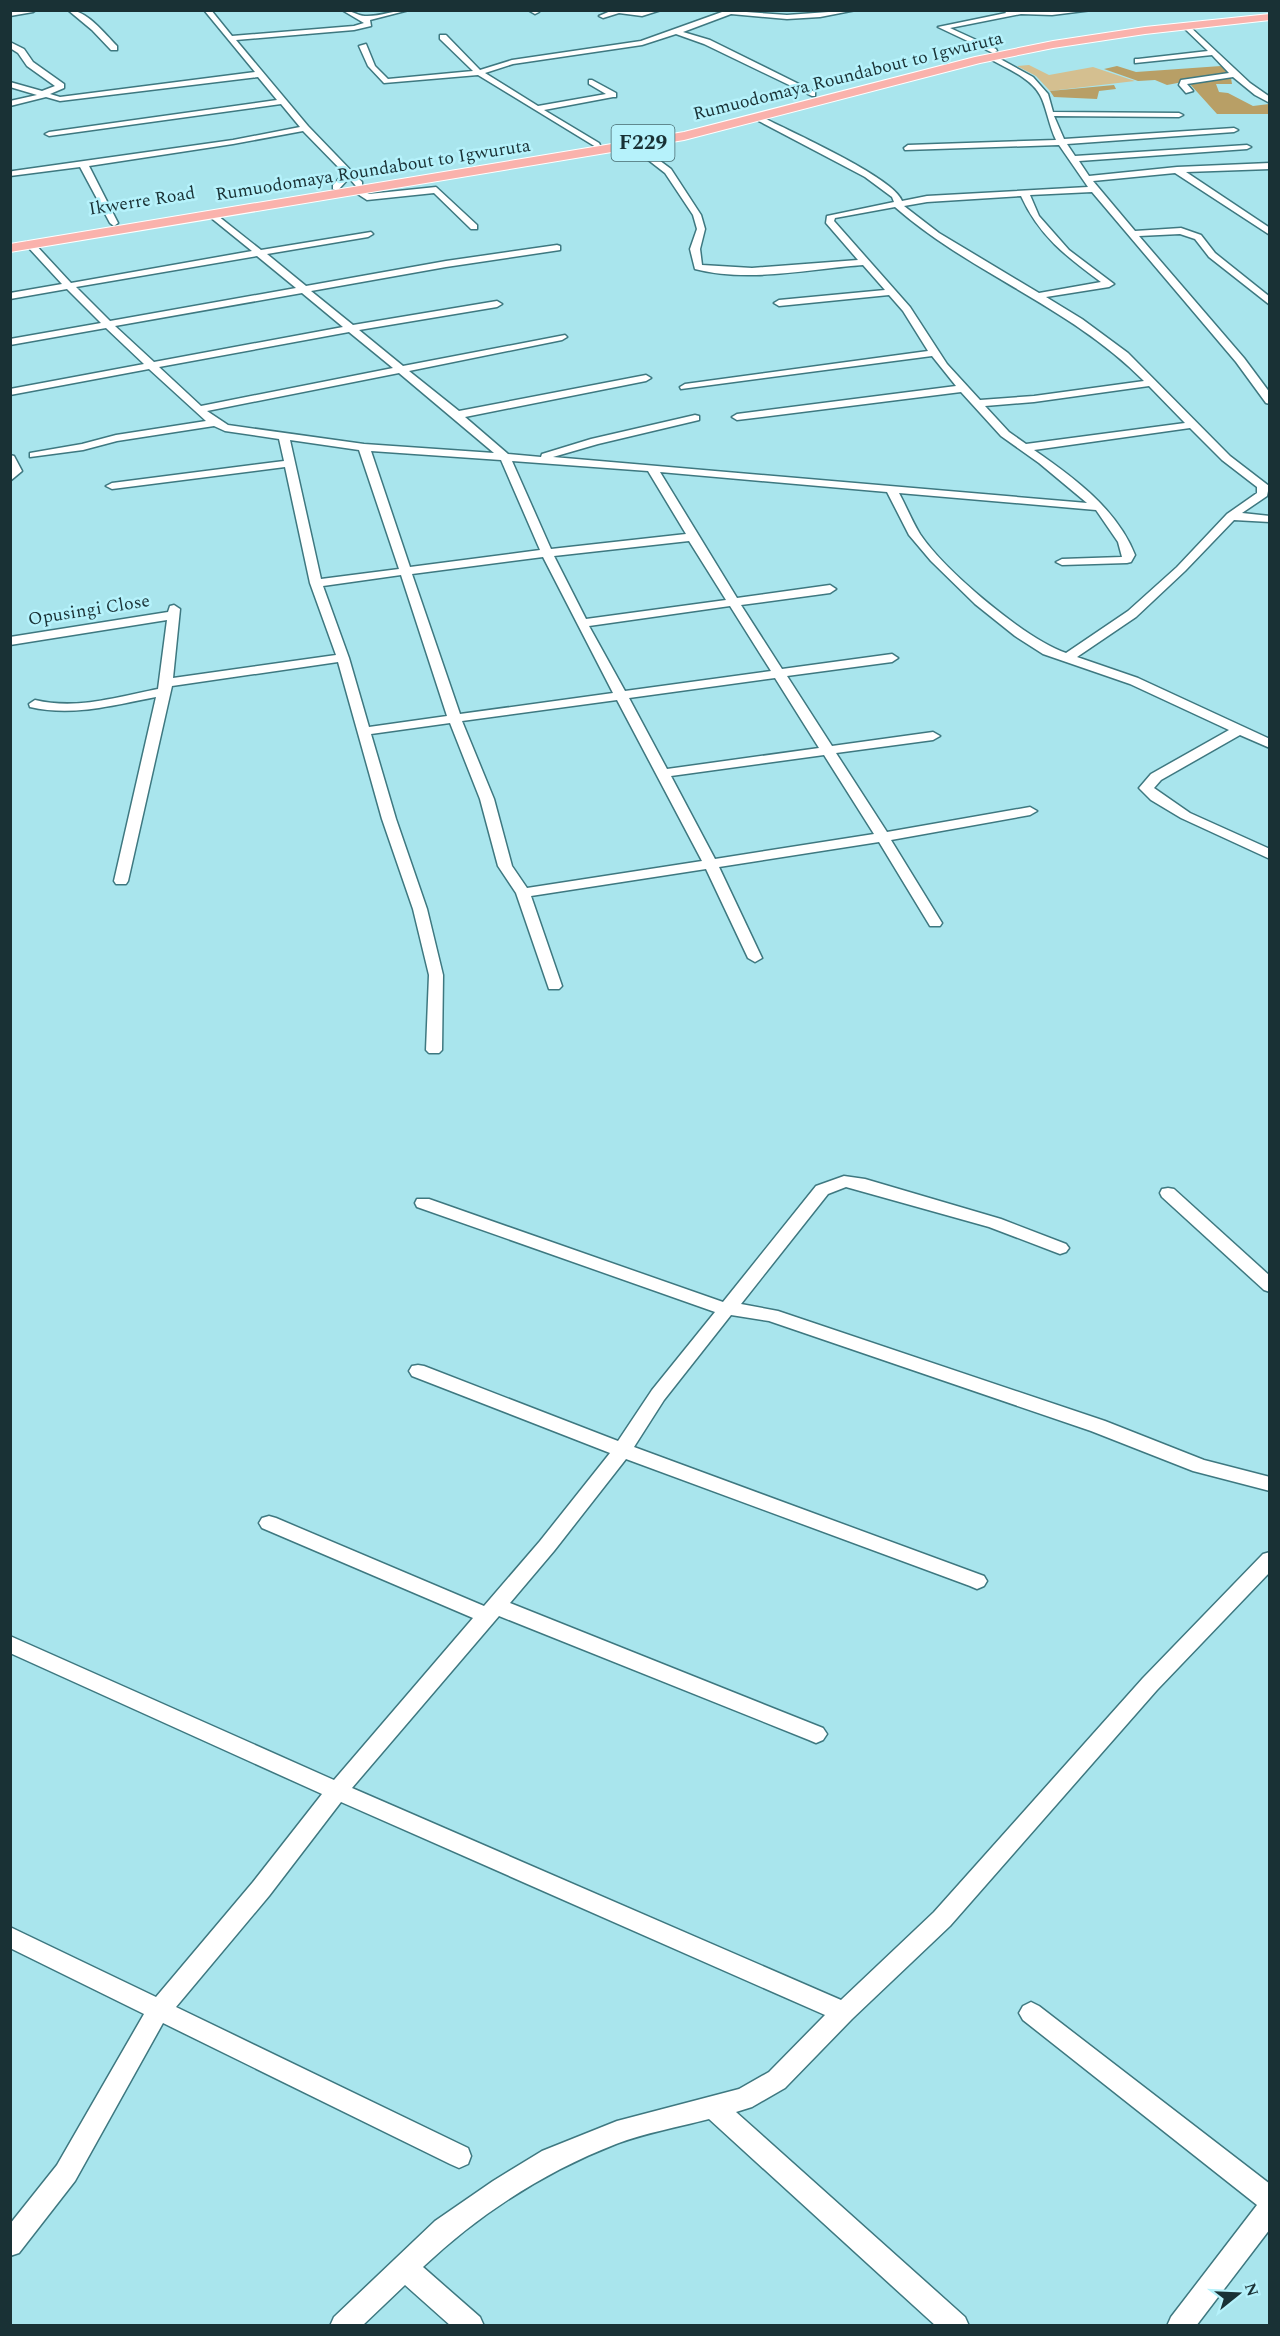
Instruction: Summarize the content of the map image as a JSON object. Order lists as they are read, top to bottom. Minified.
{"streets":{"main road":["Rumuodomaya Roundabout to Igwuruta","F229","Ikwerre Road"],"street":["Opusingi Close"]},"crossings":[["Rumuodomaya Roundabout to Igwuruta","Ikwerre Road"]],"north":"right"}
